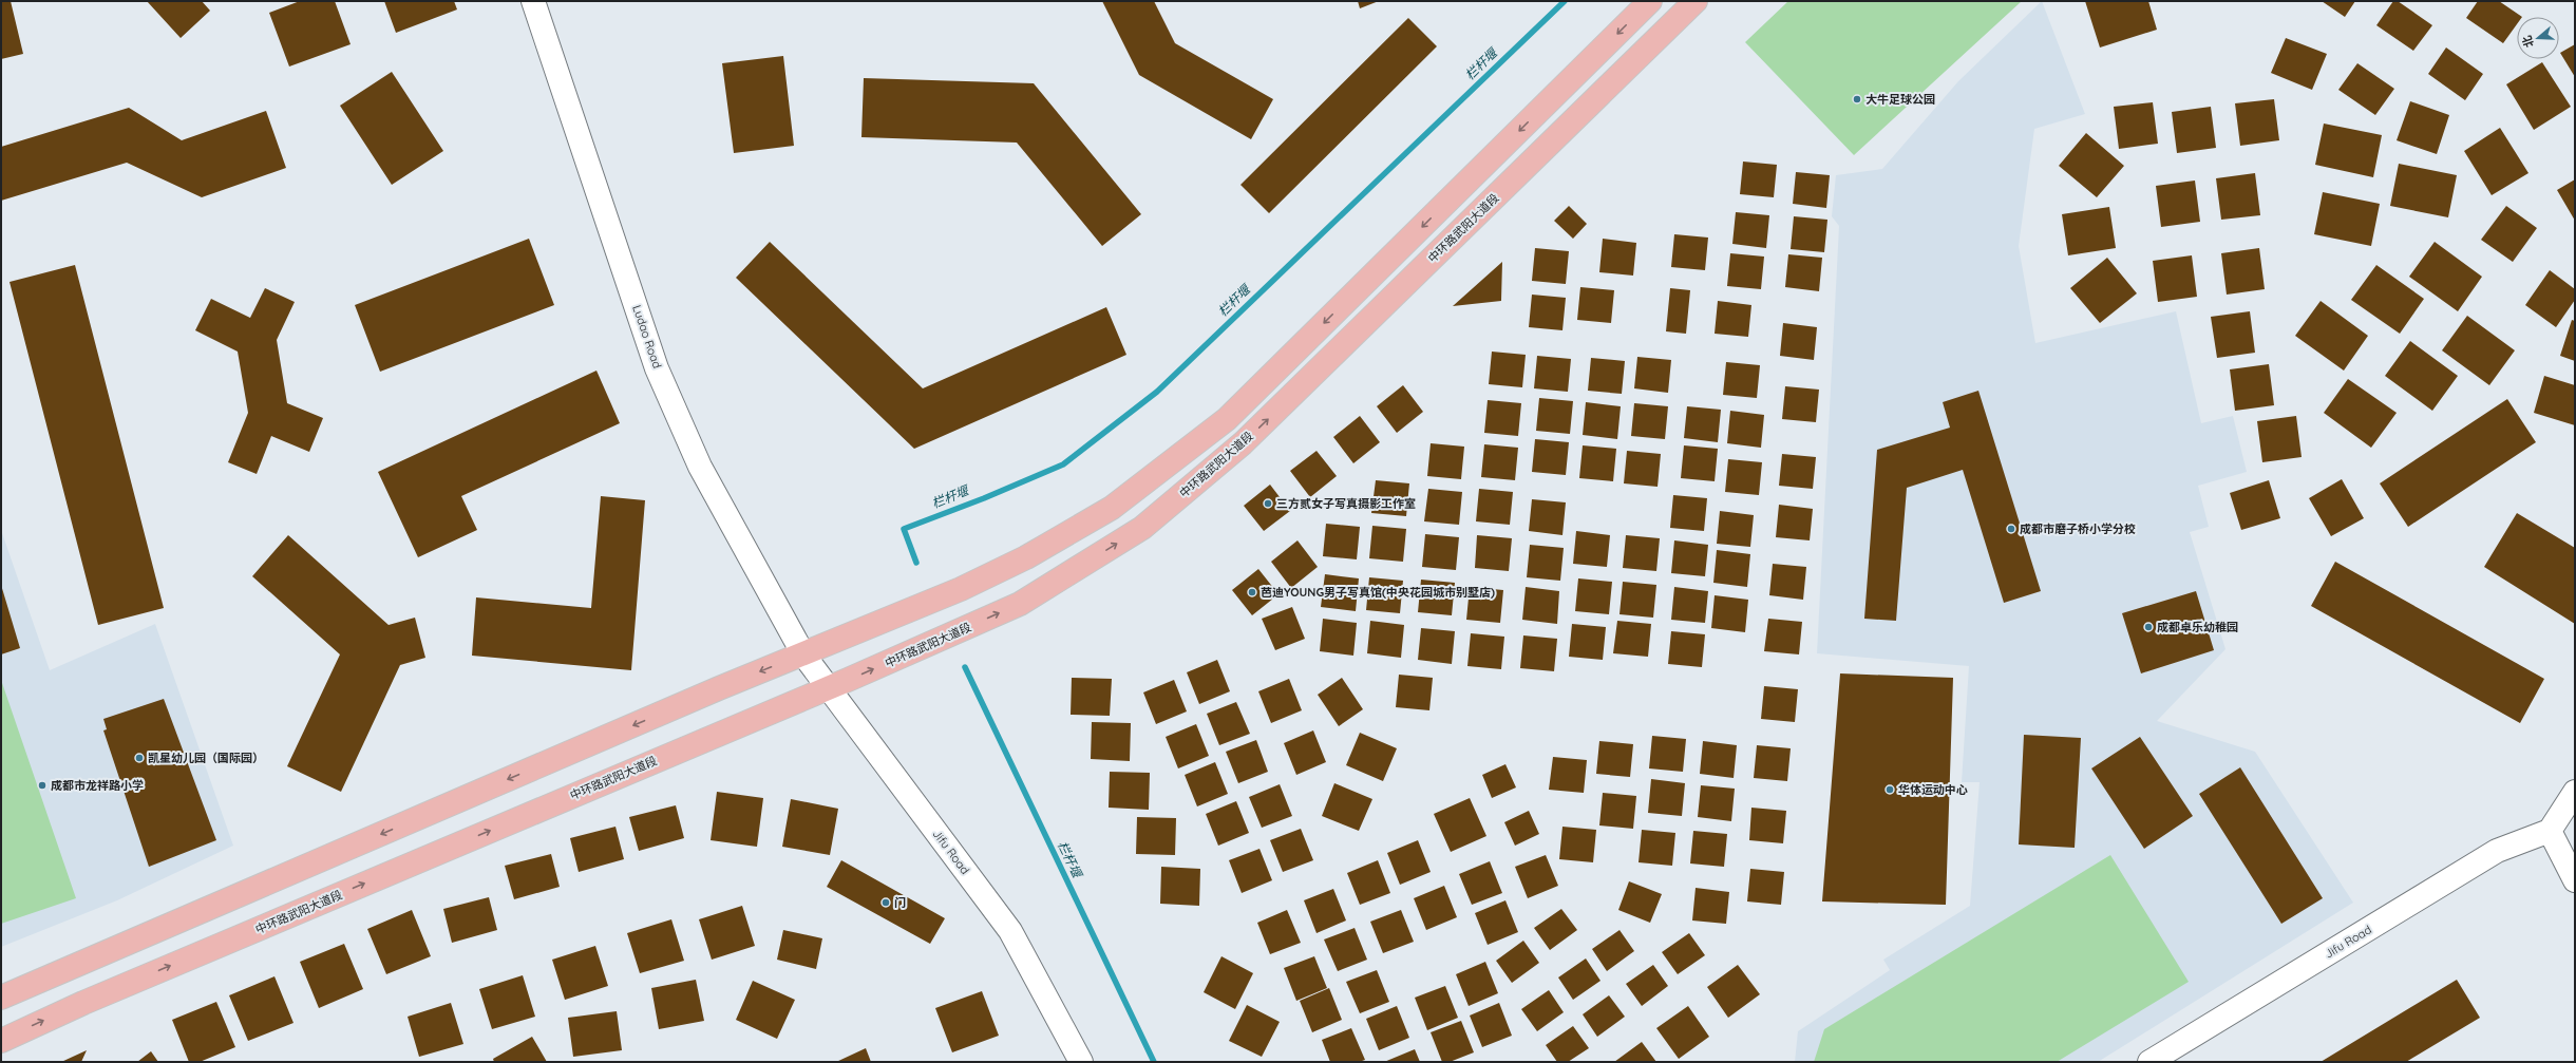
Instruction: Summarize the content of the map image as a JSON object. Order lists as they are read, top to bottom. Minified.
{"streets":{"main road":["中环路武阳大道段"],"street":["Ludao Road","Jifu Road"]},"crossings":[["中环路武阳大道段","Jifu Road"],["Ludao Road","Jifu Road"]],"water":["栏杆堰"],"places":["大牛足球公园","三方贰女子写真摄影工作室","成都市磨子桥小学分校","芭迪YOUNG男子写真馆(中央花园城市别墅店)","成都卓乐幼稚园","凯星幼儿园（国际园）","成都市龙祥路小学","华体运动中心","门"],"north":"left"}
